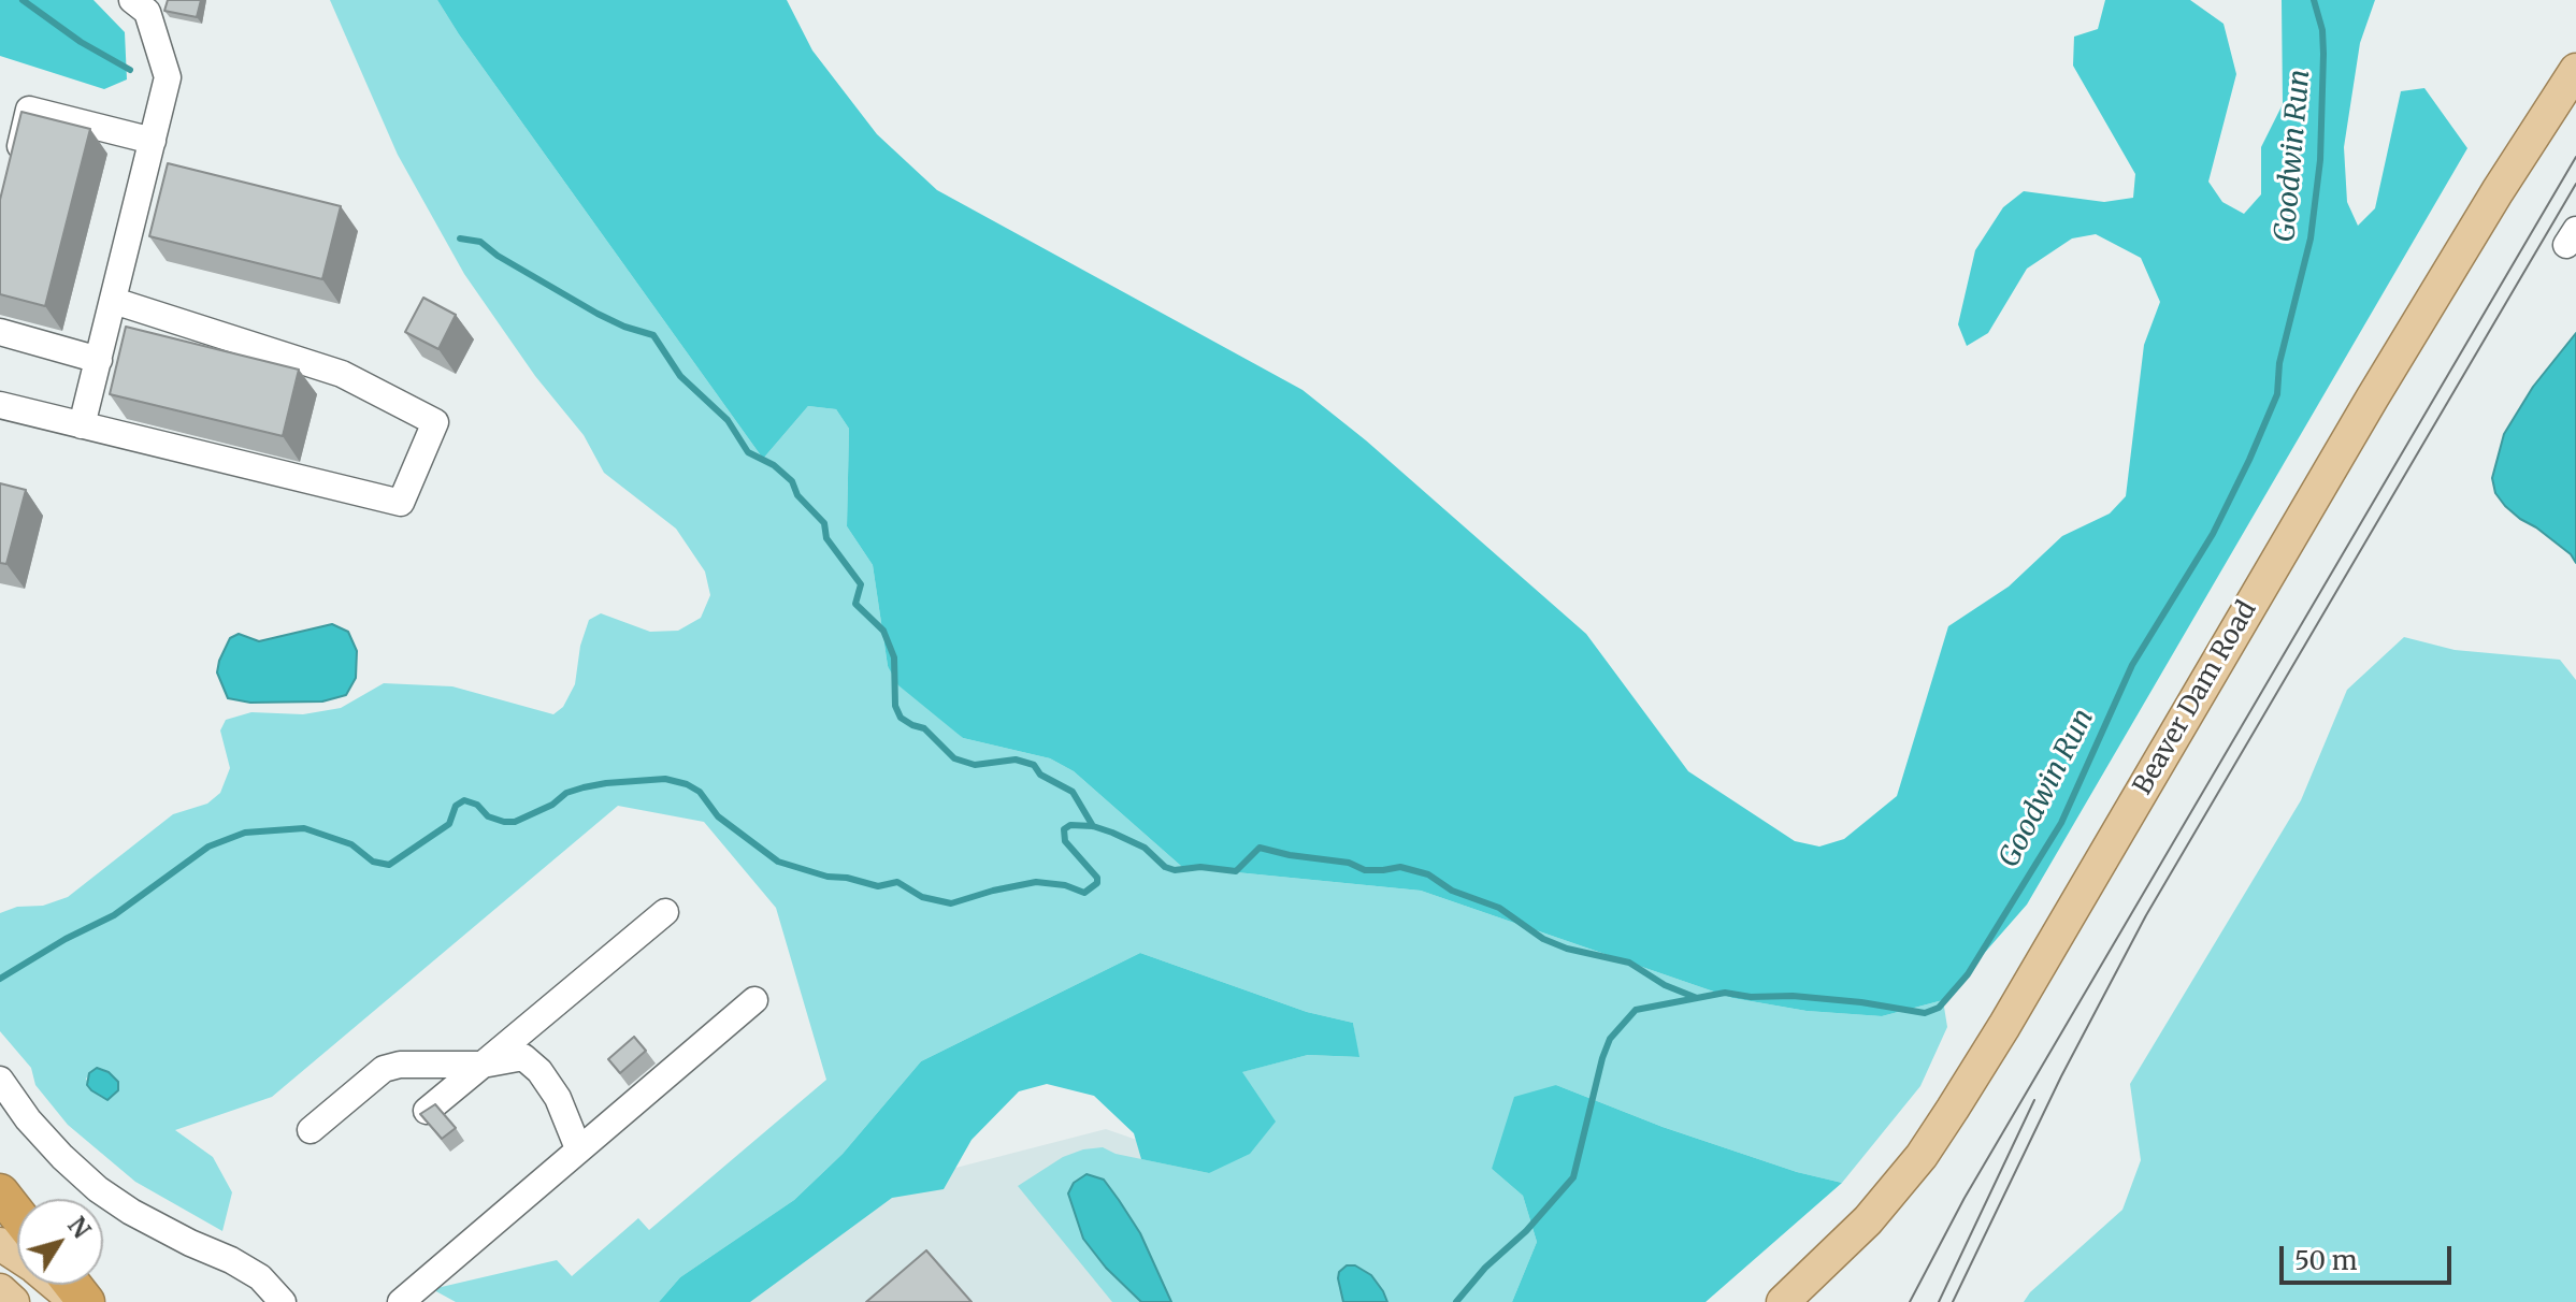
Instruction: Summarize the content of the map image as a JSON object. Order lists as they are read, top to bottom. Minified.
{"streets":{"main road":["Beaver Dam Road"]},"water":["Goodwin Run"],"scale_bar":"50 m","north":"top right"}
